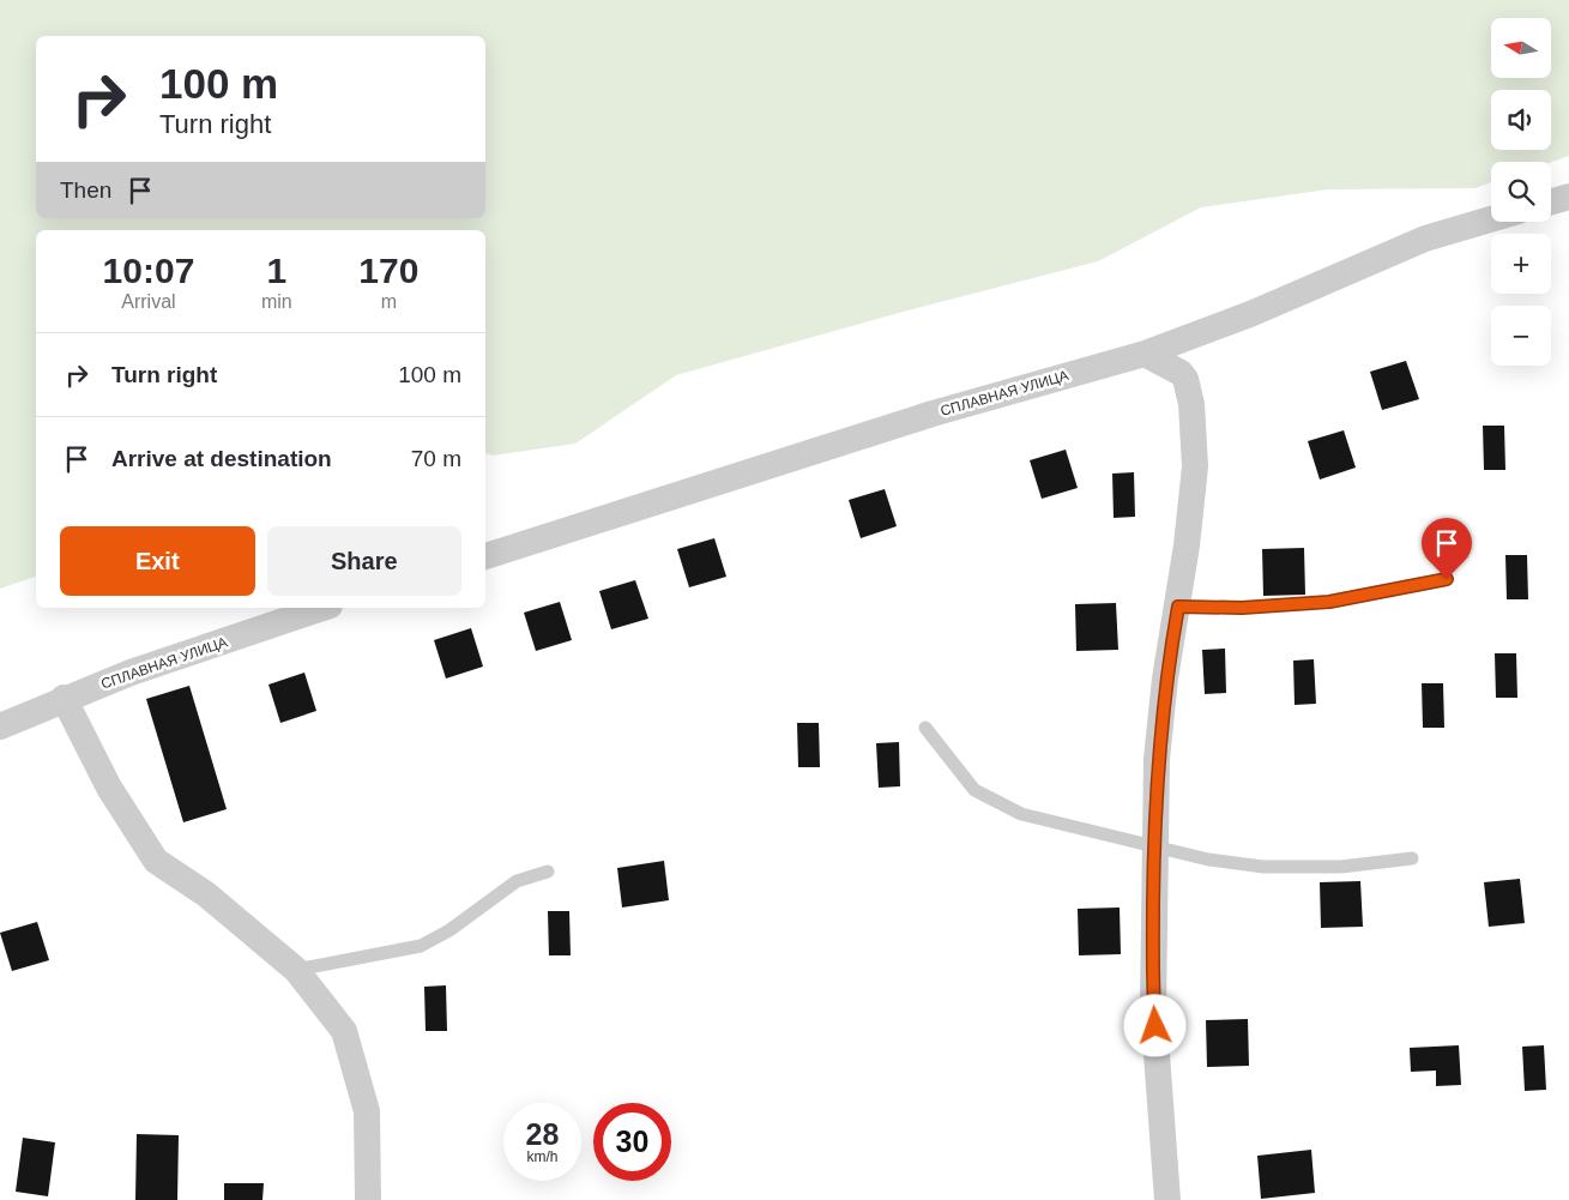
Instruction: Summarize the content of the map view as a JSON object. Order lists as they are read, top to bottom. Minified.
{"streets":{"street":["СПЛАВНАЯ УЛИЦА"]},"north":"left","page":{"map_buttons":["+","−"],"turn":["100 m","Turn right"],"then":"Then","eta":["10:07","Arrival","1","min","170","m"],"list":[{"name":"Turn right","value":"100 m"},{"name":"Arrive at destination","value":"70 m"}],"buttons":["Exit","Share"],"speed":"28 km/h","limit":"30"}}
